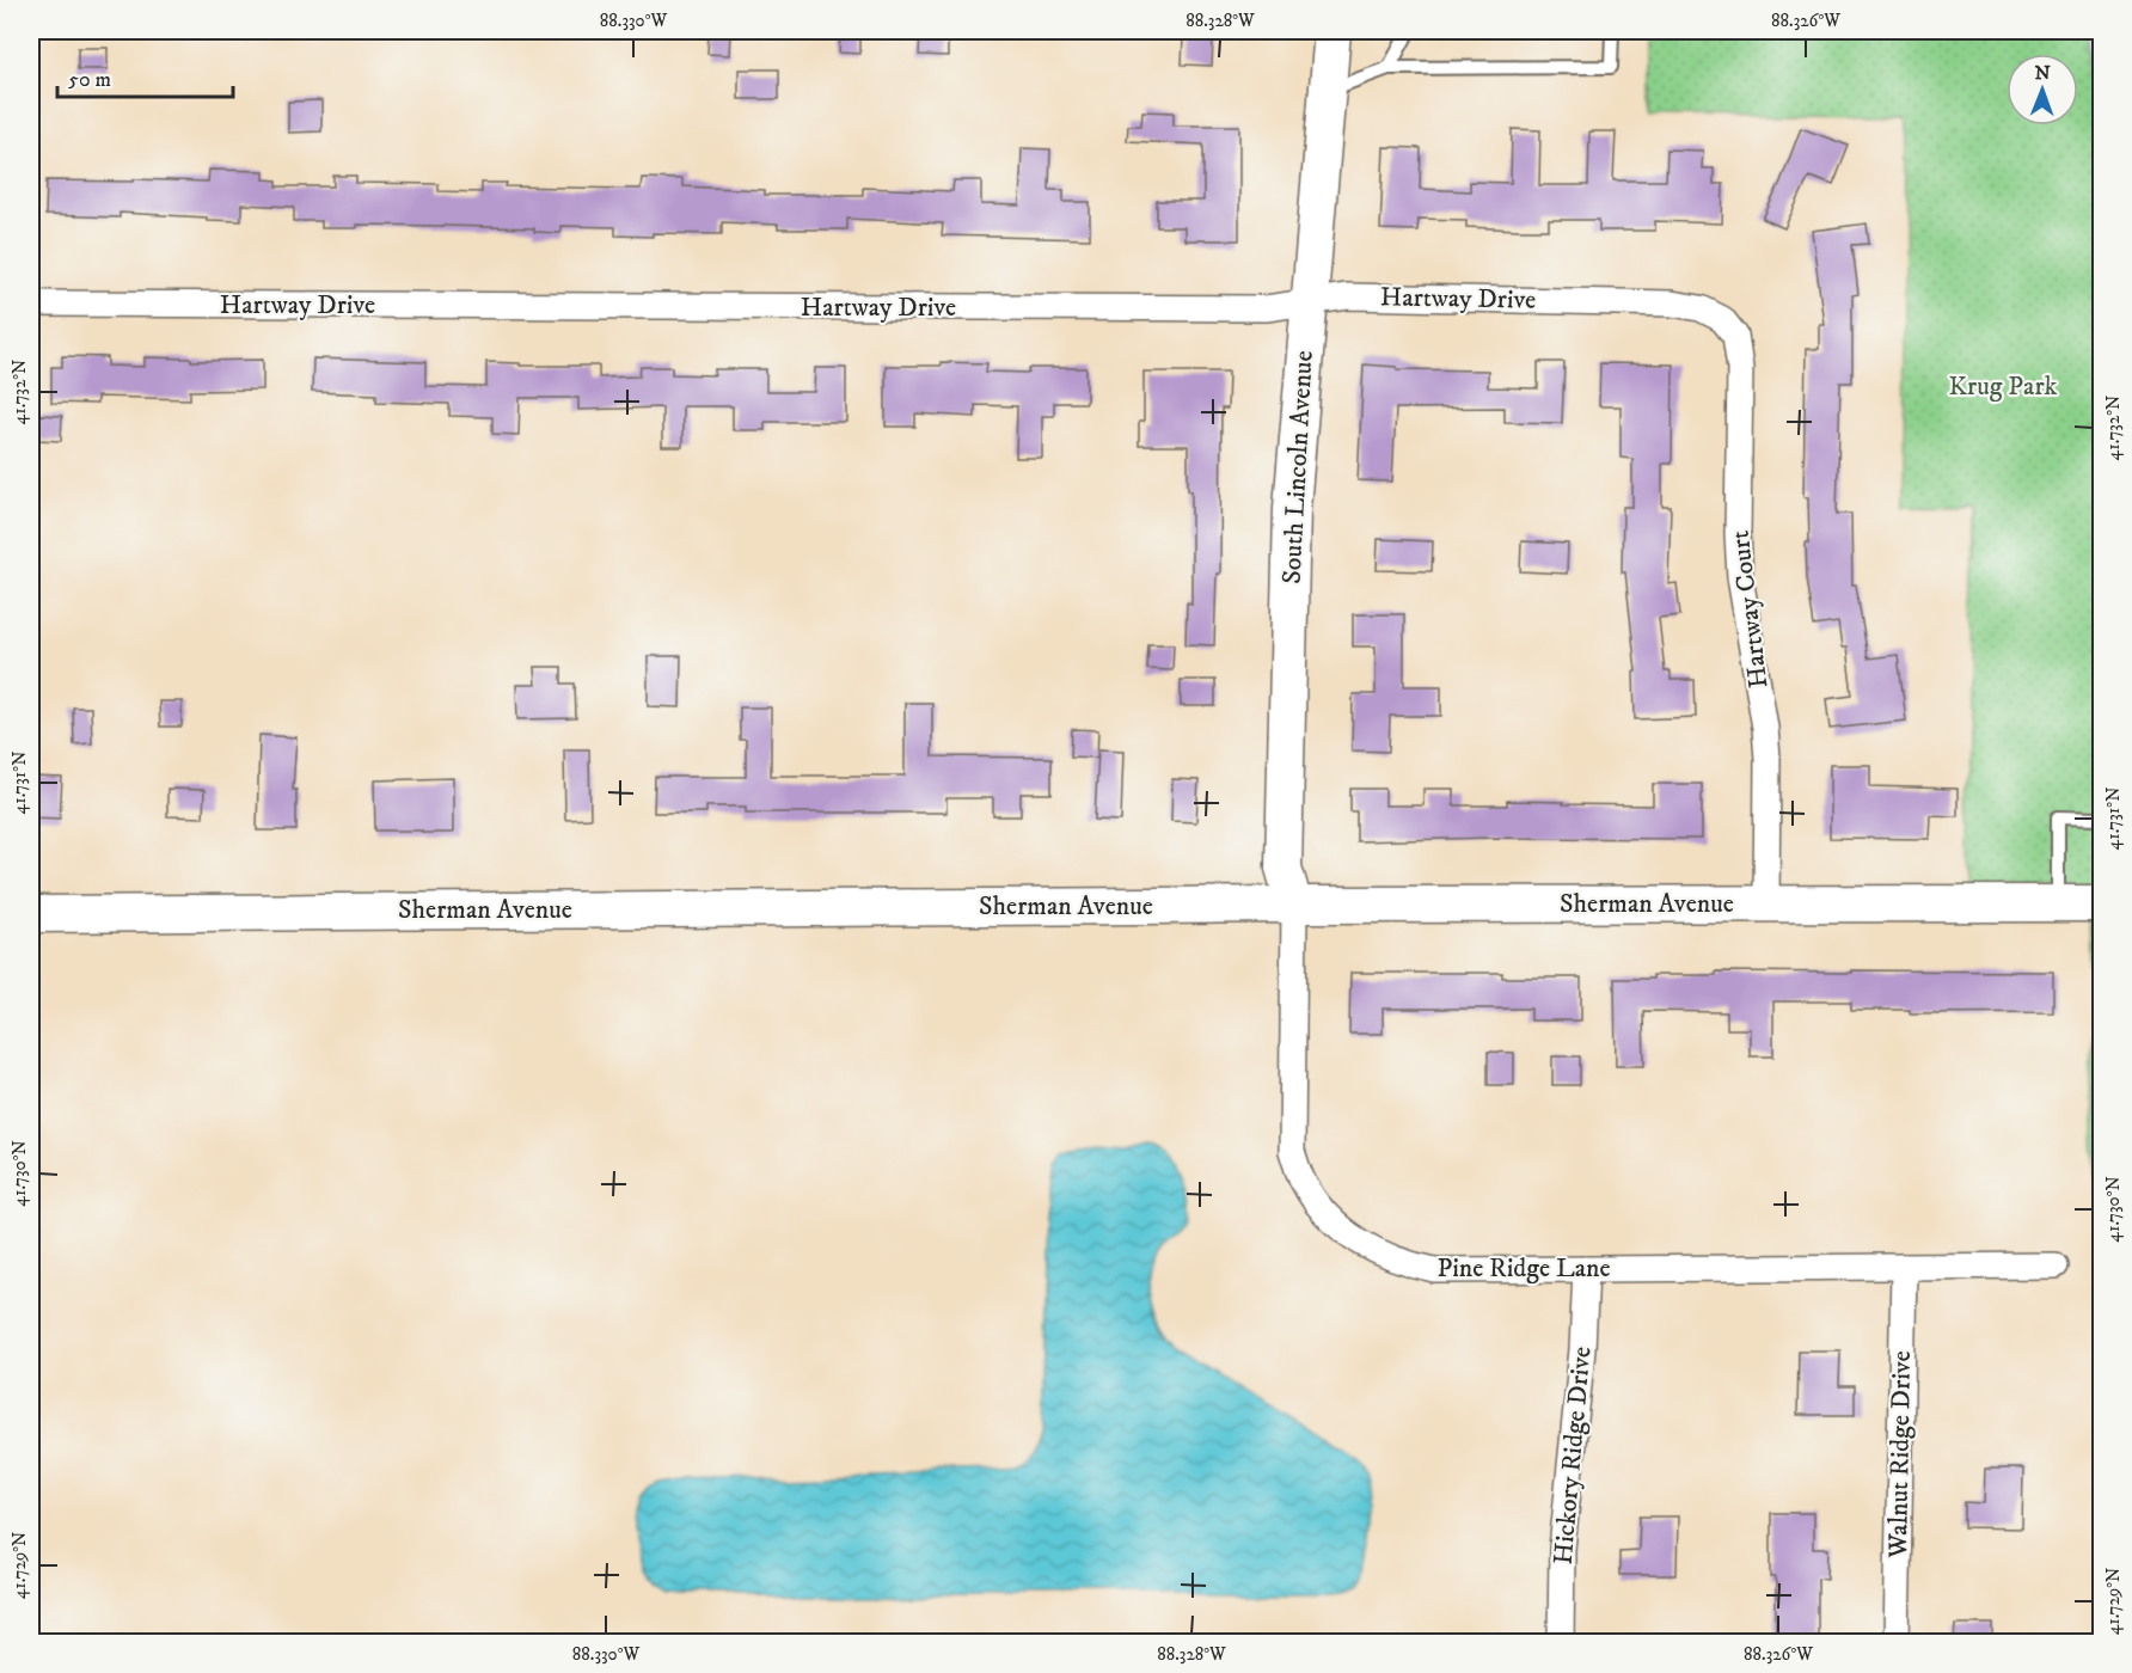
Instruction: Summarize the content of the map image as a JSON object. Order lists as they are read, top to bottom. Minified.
{"streets":{"street":["Hartway Drive","South Lincoln Avenue","Hartway Court","Sherman Avenue","Pine Ridge Lane","Walnut Ridge Drive","Hickory Ridge Drive"]},"crossings":[["Hartway Drive","South Lincoln Avenue"],["Hartway Drive","Hartway Court"],["South Lincoln Avenue","Sherman Avenue"],["South Lincoln Avenue","Pine Ridge Lane"],["Hartway Court","Sherman Avenue"],["Sherman Avenue","Pine Ridge Lane"],["Pine Ridge Lane","Walnut Ridge Drive"],["Pine Ridge Lane","Hickory Ridge Drive"]],"parks":["Krug Park"],"scale_bar":"50 m","north":"top","coordinates":["88.330°W","88.328°W","88.326°W","41.732°N","41.731°N","41.730°N","41.729°N"]}
